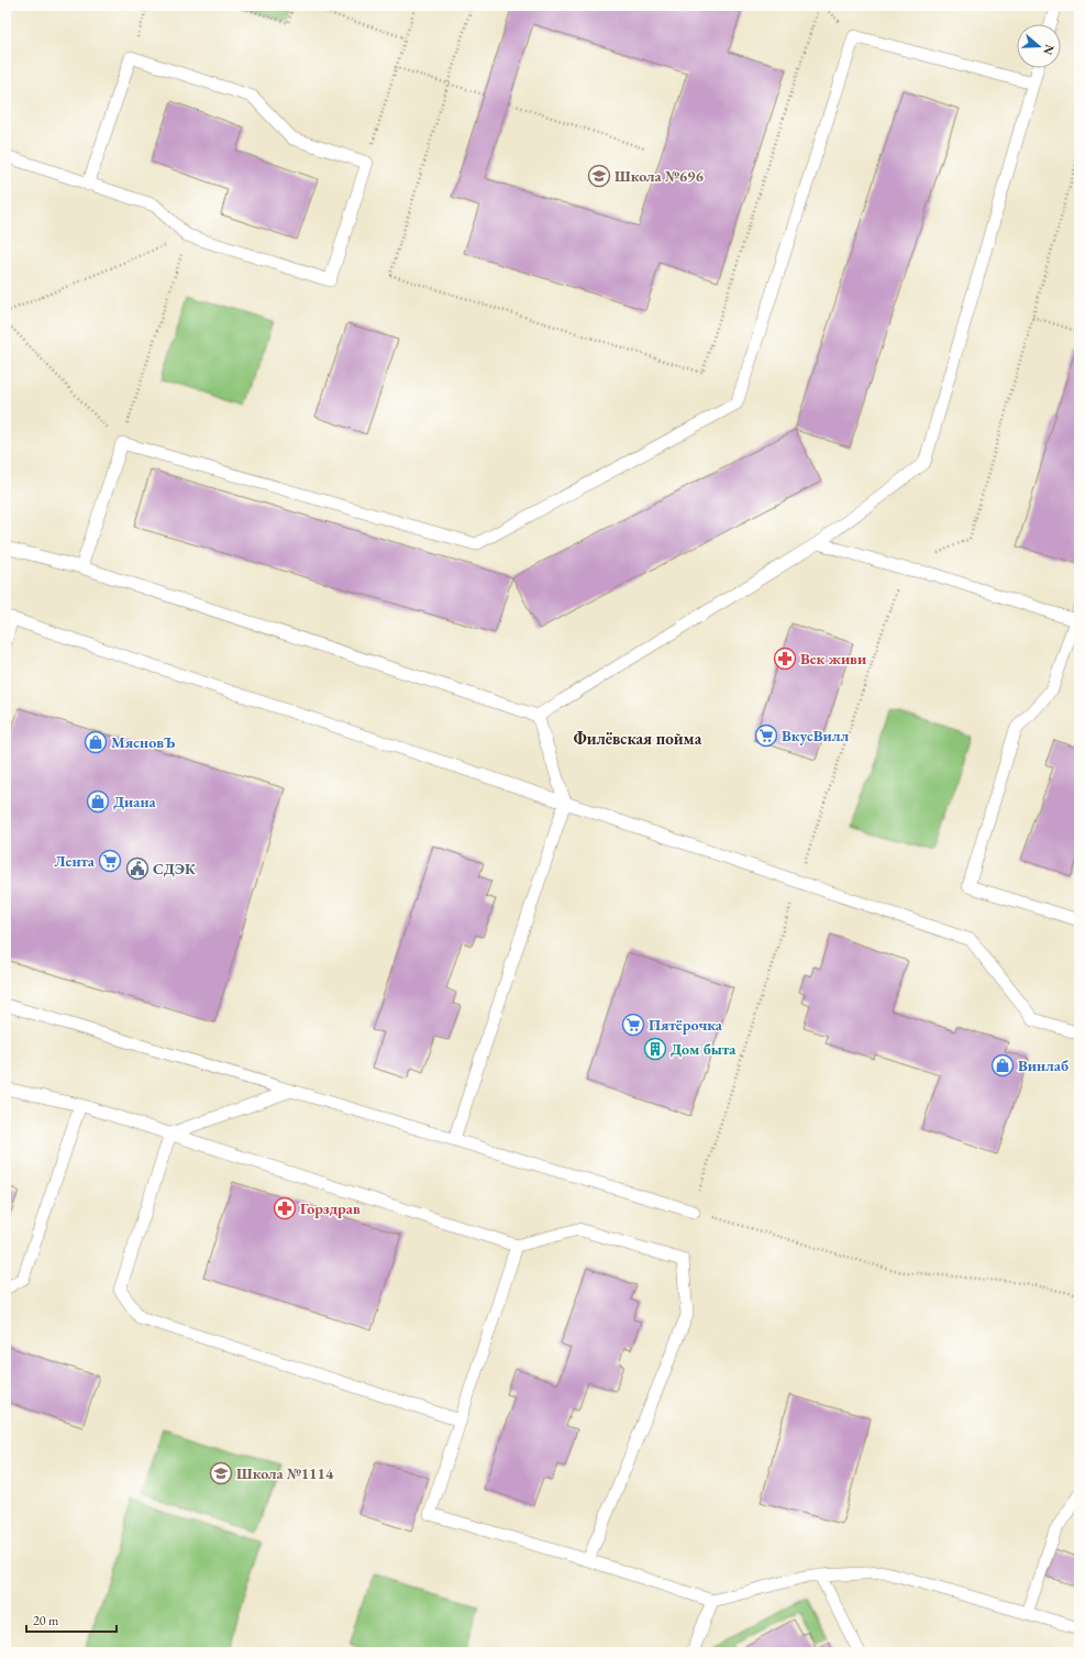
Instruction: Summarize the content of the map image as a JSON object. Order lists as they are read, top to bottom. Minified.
{"districts":["Филёвская пойма"],"places":{"school or university":["Школа №696","Школа №1114"],"pharmacy":["Век живи","Горздрав"],"supermarket":["ВкусВилл","Лента","Пятёрочка"],"shop":["МясновЪ","Диана","Винлаб"],"public building":["СДЭК"],"building":["Дом быта"]},"scale_bar":"20 m","north":"right"}
